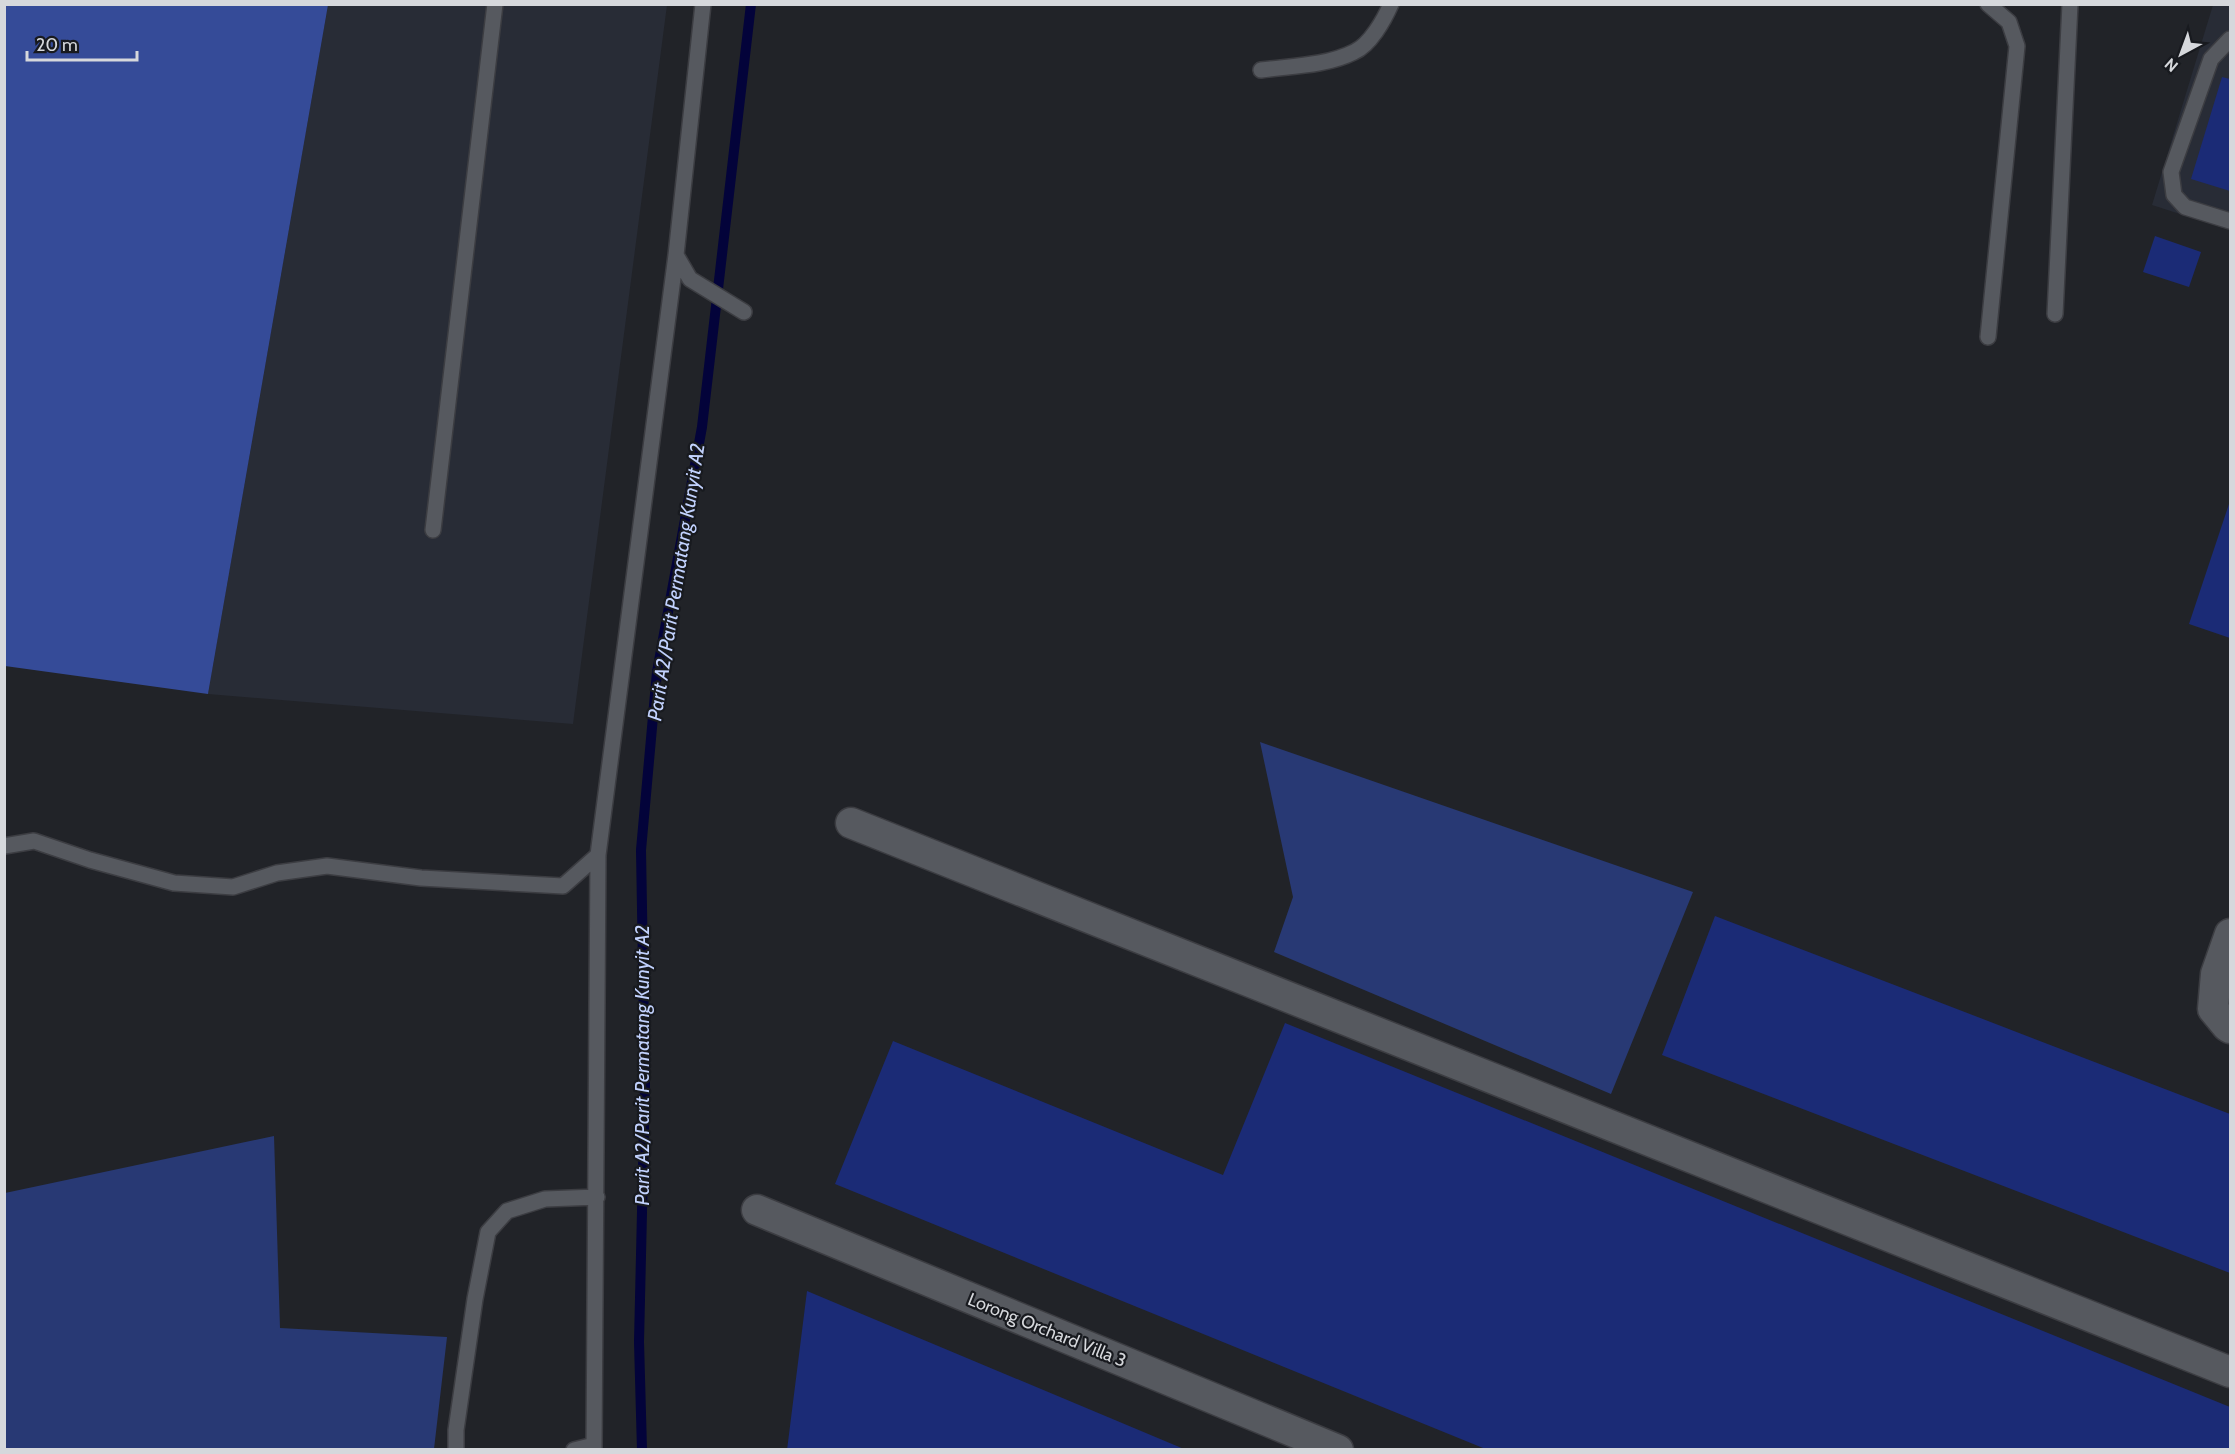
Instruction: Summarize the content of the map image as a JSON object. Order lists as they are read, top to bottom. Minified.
{"streets":{"street":["Lorong Orchard Villa 3"]},"water":["Parit A2/Parit Permatang Kunyit A2"],"scale_bar":"20 m","north":"bottom left"}
